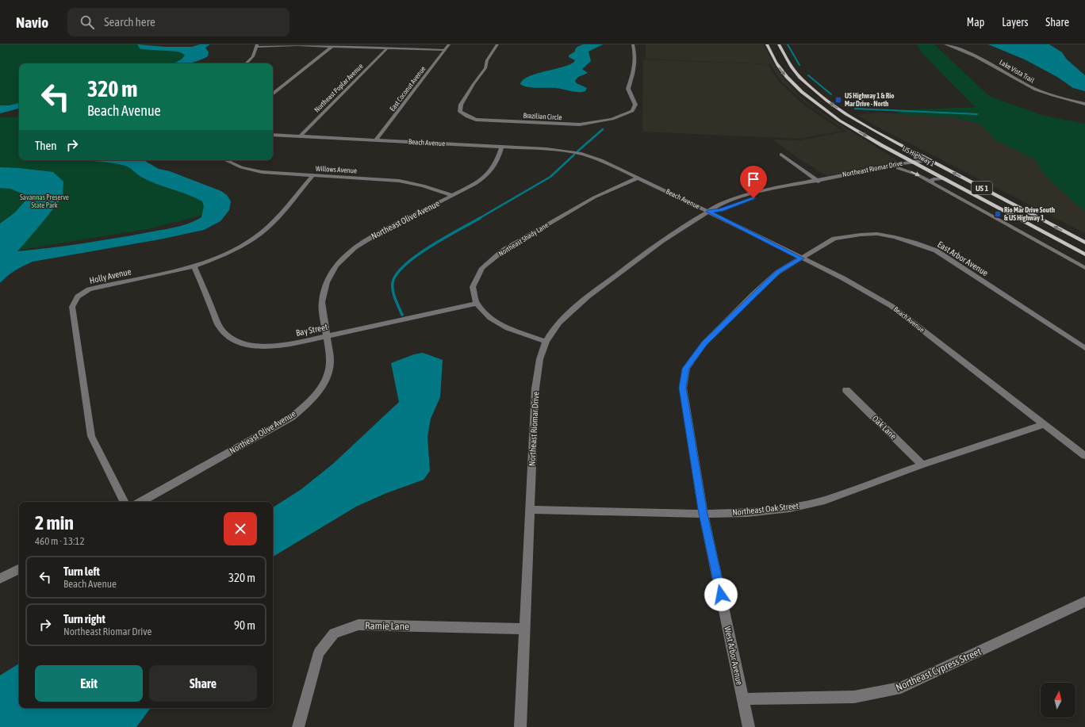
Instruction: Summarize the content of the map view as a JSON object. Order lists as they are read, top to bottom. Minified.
{"streets":{"main road":["US Highway 1","US 1"],"street":["Lake Vista Trail","Northeast Poplar Avenue","East Coconut Avenue","Brazilian Circle","Beach Avenue","Northeast Riomar Drive","Willows Avenue","Northeast Olive Avenue","Northeast Shady Lane","East Arbor Avenue","Holly Avenue","Bay Street","Oak Lane","Northeast Oak Street","Ramie Lane","West Arbor Avenue","Northeast Cypress Street"]},"crossings":[["Northeast Poplar Avenue","Beach Avenue"],["East Coconut Avenue","Beach Avenue"],["Beach Avenue","Northeast Riomar Drive"],["Beach Avenue","Northeast Olive Avenue"],["Beach Avenue","Northeast Shady Lane"],["Beach Avenue","East Arbor Avenue"],["Beach Avenue","Northeast Oak Street"],["Beach Avenue","West Arbor Avenue"],["US Highway 1","Northeast Riomar Drive"],["Northeast Riomar Drive","Northeast Shady Lane"],["Northeast Riomar Drive","Northeast Oak Street"],["Northeast Riomar Drive","Ramie Lane"],["Willows Avenue","Northeast Olive Avenue"],["Willows Avenue","Holly Avenue"],["Northeast Olive Avenue","Bay Street"],["Northeast Shady Lane","Bay Street"],["East Arbor Avenue","West Arbor Avenue"],["Holly Avenue","Bay Street"],["Oak Lane","Northeast Oak Street"],["Northeast Oak Street","West Arbor Avenue"],["West Arbor Avenue","Northeast Cypress Street"]],"parks":["Savannas Preserve State Park"],"places":{"transit":["US Highway 1 & Rio Mar Drive - North","Rio Mar Drive South & US Highway 1"]},"north":"top","page":{"header":"Navio","search":"Search here","nav":["Map","Layers","Share"],"turn":["320 m","Beach Avenue"],"then":"Then","heading":["2 min","460 m · 13:12"],"list":[{"name":"Turn left","note":"Beach Avenue","value":"320 m"},{"name":"Turn right","note":"Northeast Riomar Drive","value":"90 m"}],"buttons":["Exit","Share"]}}
